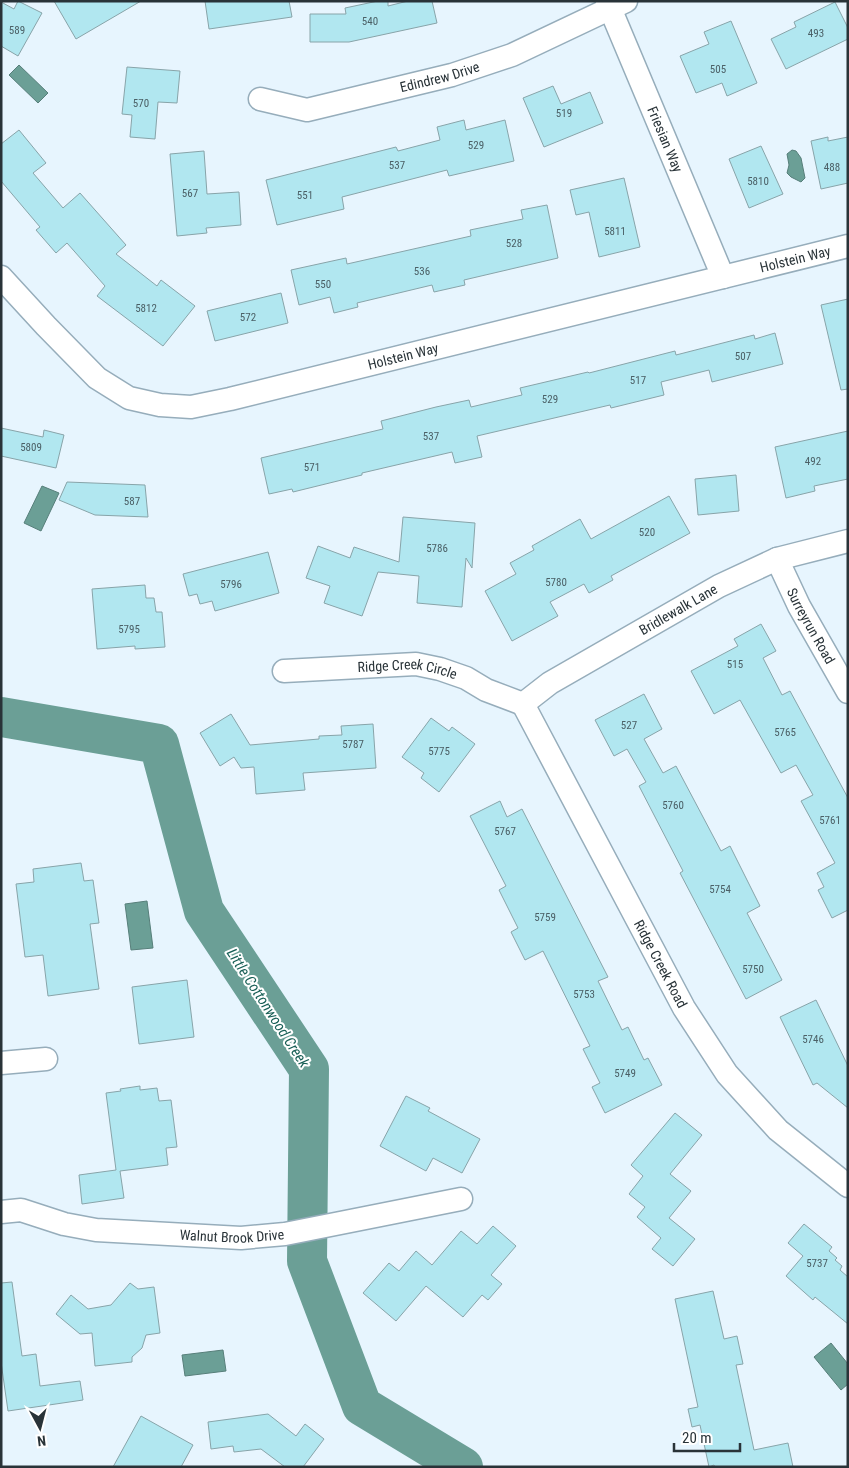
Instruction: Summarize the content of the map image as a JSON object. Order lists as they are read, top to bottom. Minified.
{"streets":{"street":["Edindrew Drive","Friesian Way","Holstein Way","Bridlewalk Lane","Surreyrun Road","Ridge Creek Circle","Ridge Creek Road","Walnut Brook Drive"]},"crossings":[["Edindrew Drive","Friesian Way"],["Friesian Way","Holstein Way"],["Bridlewalk Lane","Surreyrun Road"],["Bridlewalk Lane","Ridge Creek Circle"],["Bridlewalk Lane","Ridge Creek Road"],["Ridge Creek Circle","Ridge Creek Road"]],"water":["Little Cottonwood Creek"],"house_numbers":["540","589","493","505","570","519","529","537","488","5810","567","551","5811","528","536","550","5812","572","507","517","529","537","5809","492","571","587","520","5786","5780","5796","5795","515","527","5765","5787","5775","5760","5761","5767","5754","5759","5750","5753","5746","5749","5737"],"scale_bar":"20 m","north":"bottom"}
